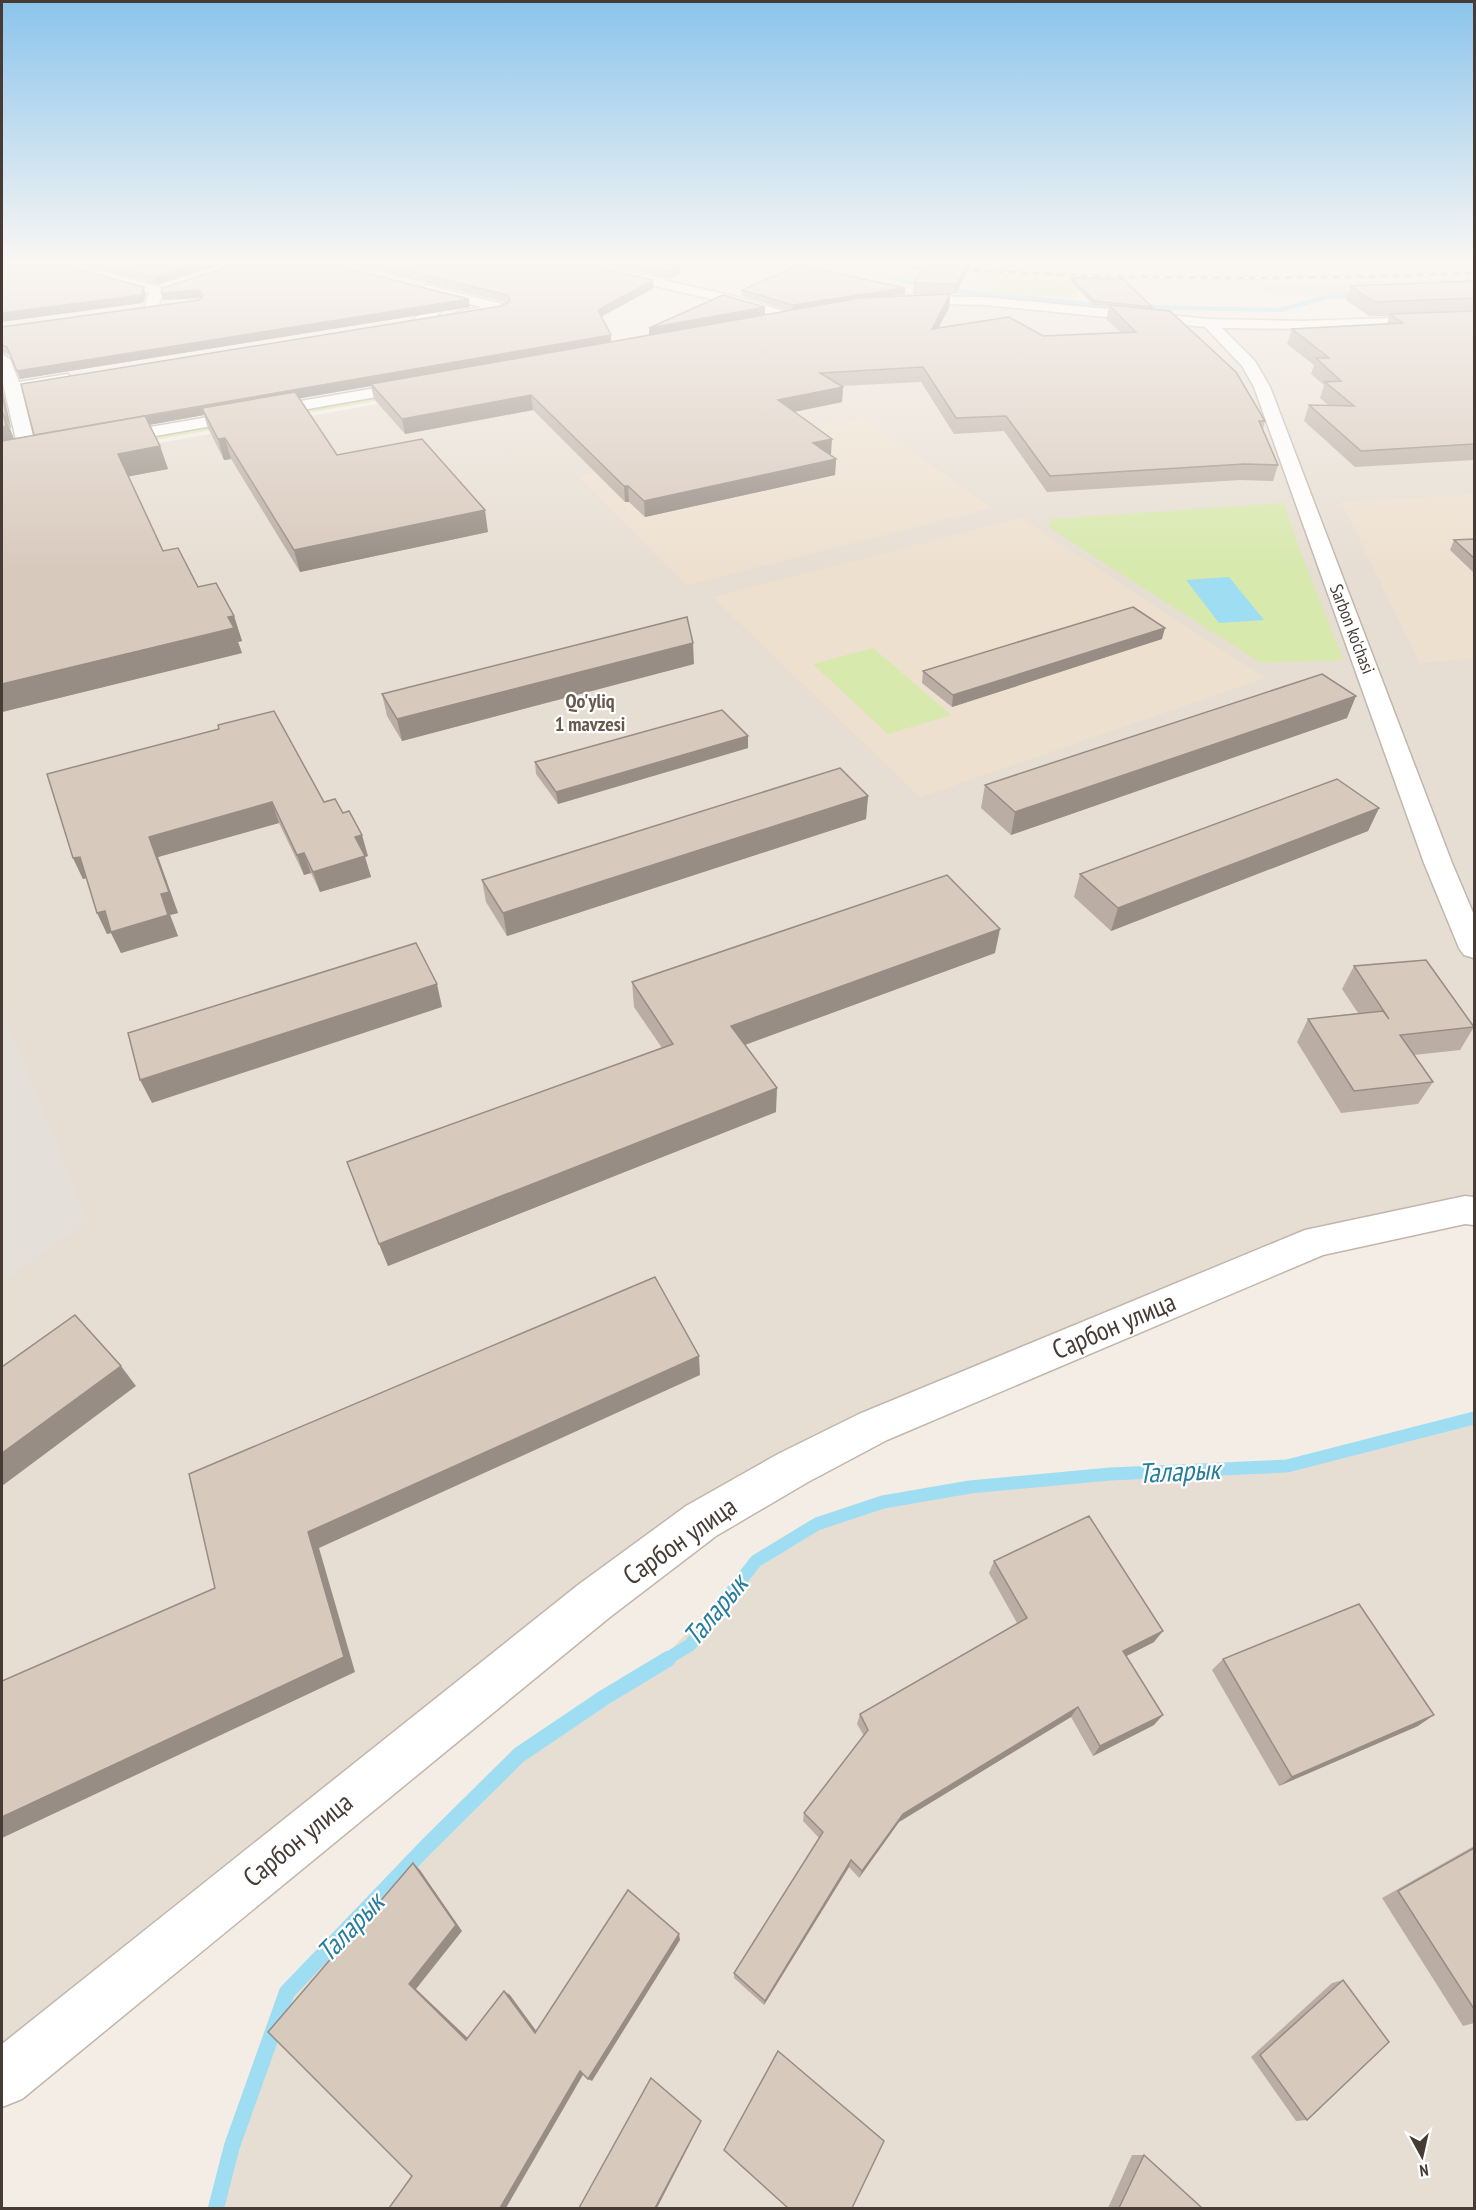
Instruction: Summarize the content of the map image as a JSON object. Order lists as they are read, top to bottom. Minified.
{"streets":{"street":["Sarbon ko'chasi","Сарбон улица"]},"districts":["Qo'yliq 1 mavzesi"],"water":["Таларык"],"north":"bottom"}
